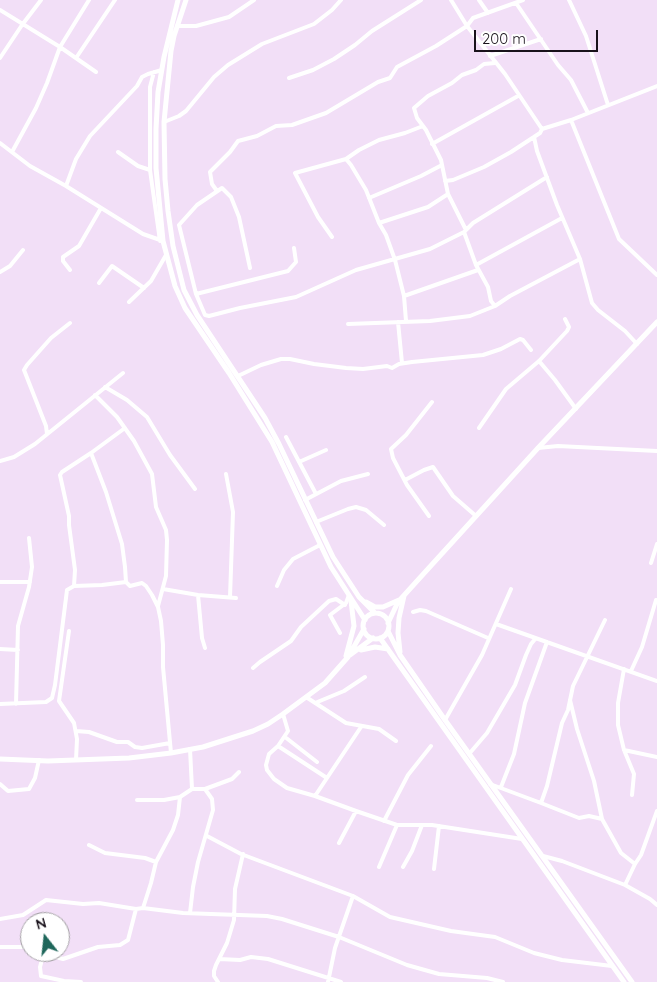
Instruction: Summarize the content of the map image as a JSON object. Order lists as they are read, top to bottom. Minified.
{"scale_bar":"200 m","north":"top"}
